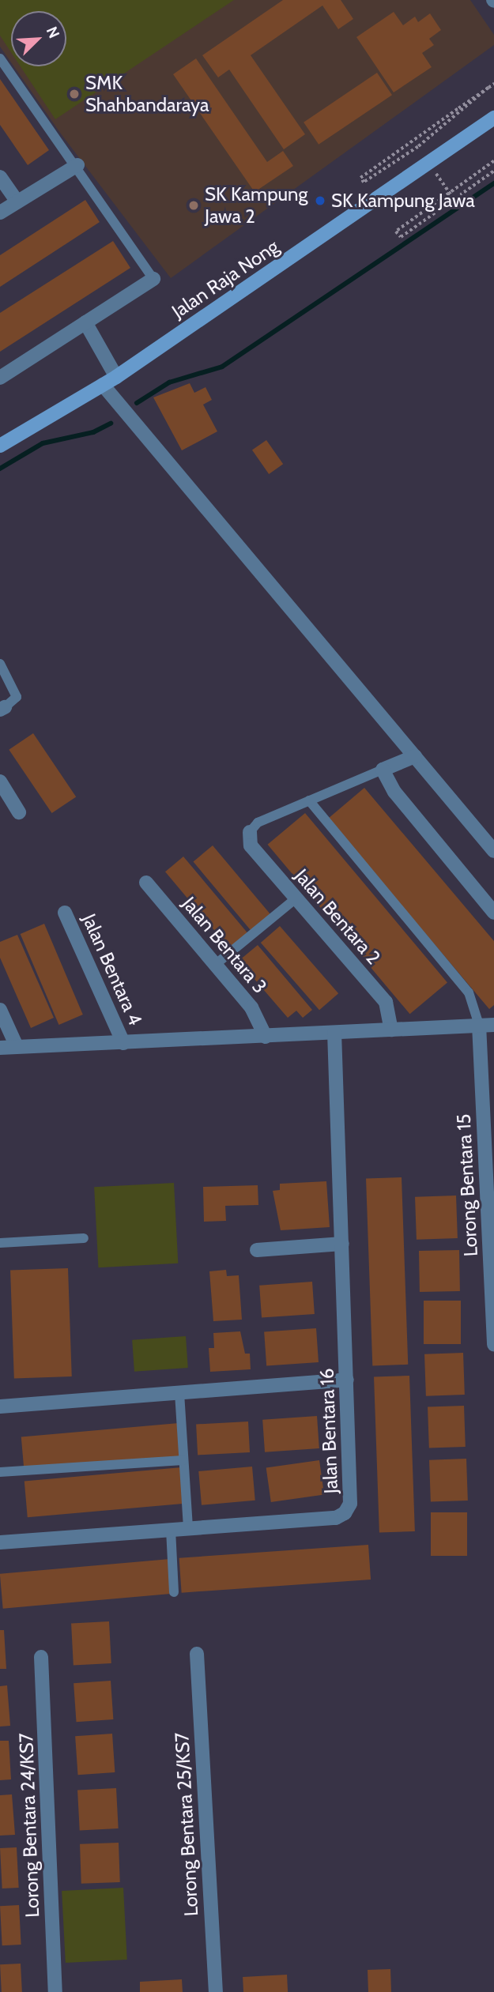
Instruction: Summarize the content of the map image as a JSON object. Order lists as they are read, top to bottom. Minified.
{"streets":{"main road":["Jalan Raja Nong"],"street":["Jalan Bentara 2","Jalan Bentara 3","Jalan Bentara 4","Lorong Bentara 15","Jalan Bentara 16","Lorong Bentara 25/KS7","Lorong Bentara 24/KS7"]},"places":["SMK Shahbandaraya","SK Kampung Jawa","SK Kampung Jawa 2"],"north":"top right"}
